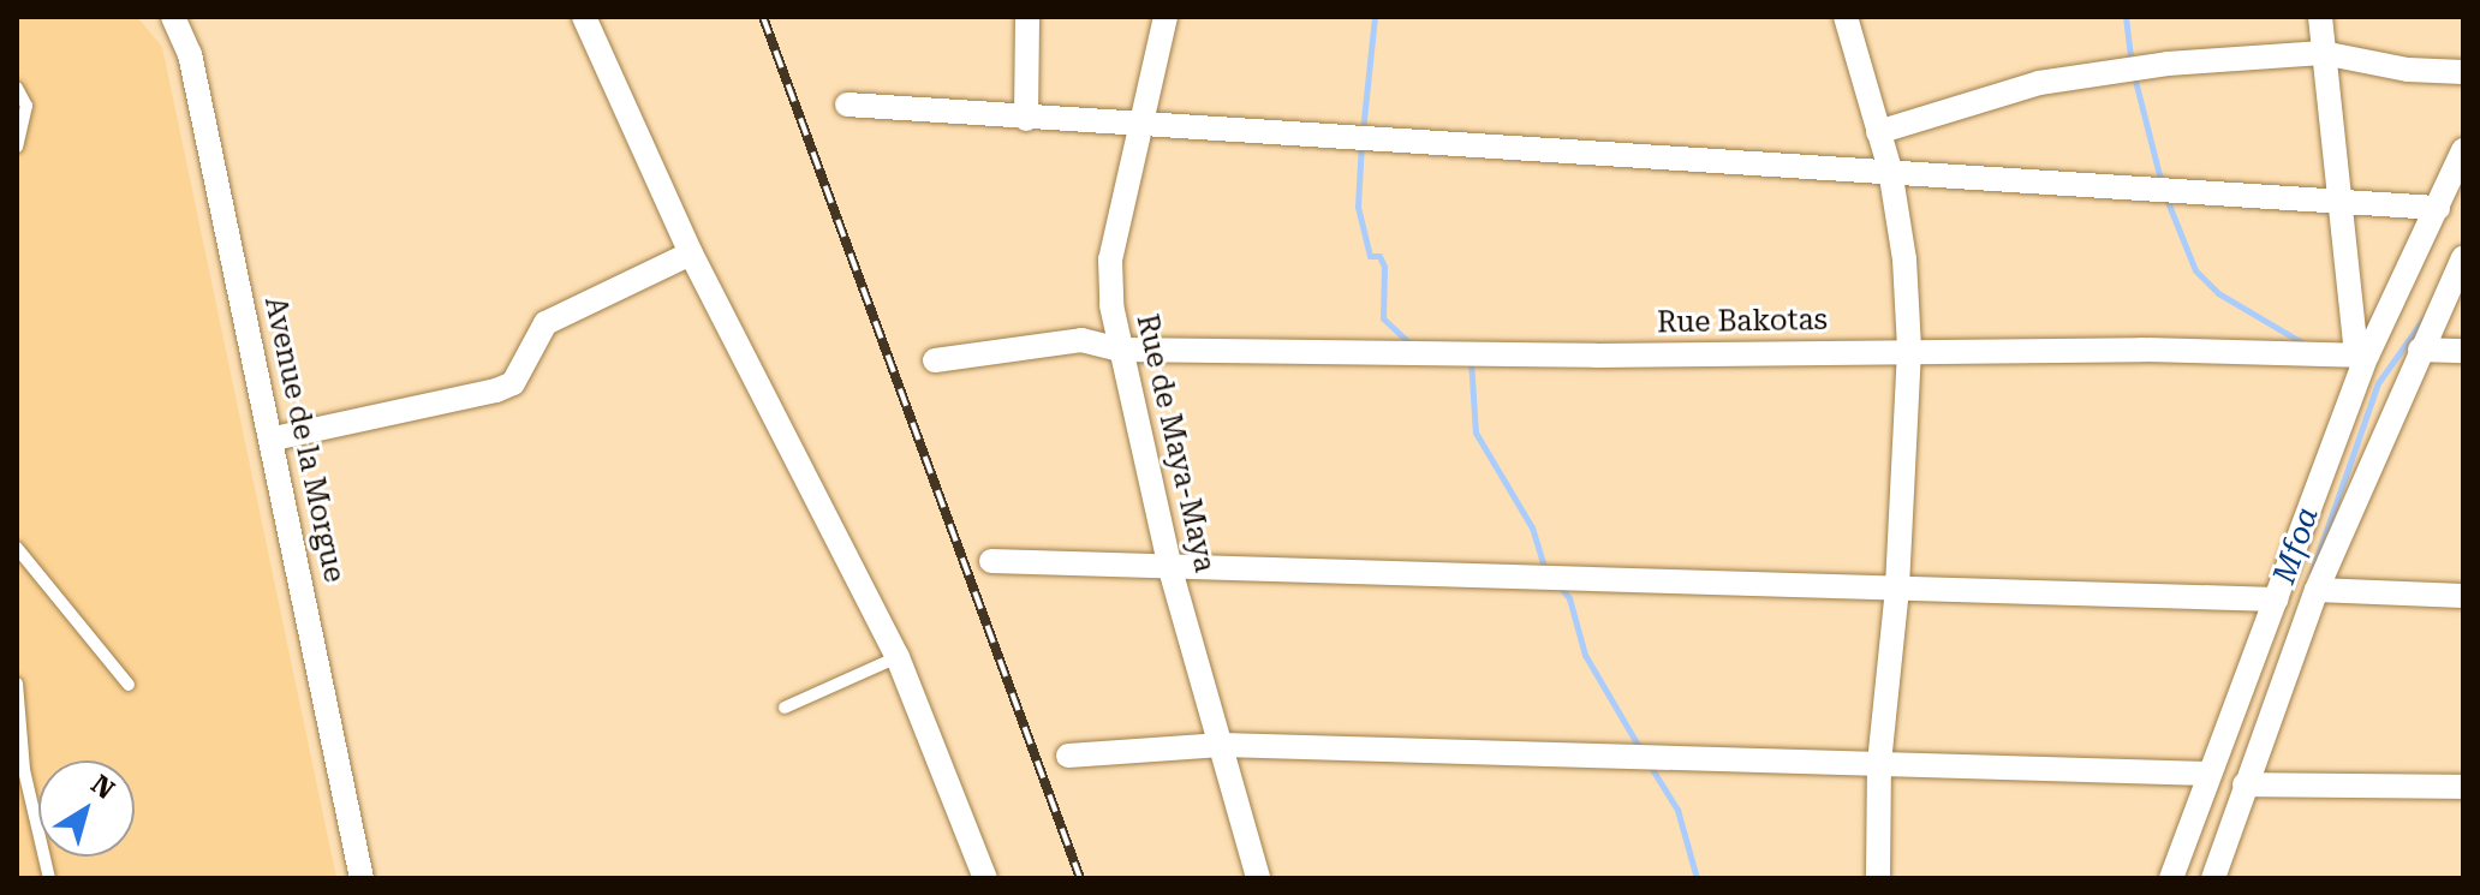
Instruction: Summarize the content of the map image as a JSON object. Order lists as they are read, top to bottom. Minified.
{"streets":{"street":["Rue Bakotas","Avenue de la Morgue","Rue de Maya-Maya"]},"crossings":[["Rue Bakotas","Rue de Maya-Maya"]],"water":["Mfoa"],"north":"top right"}
